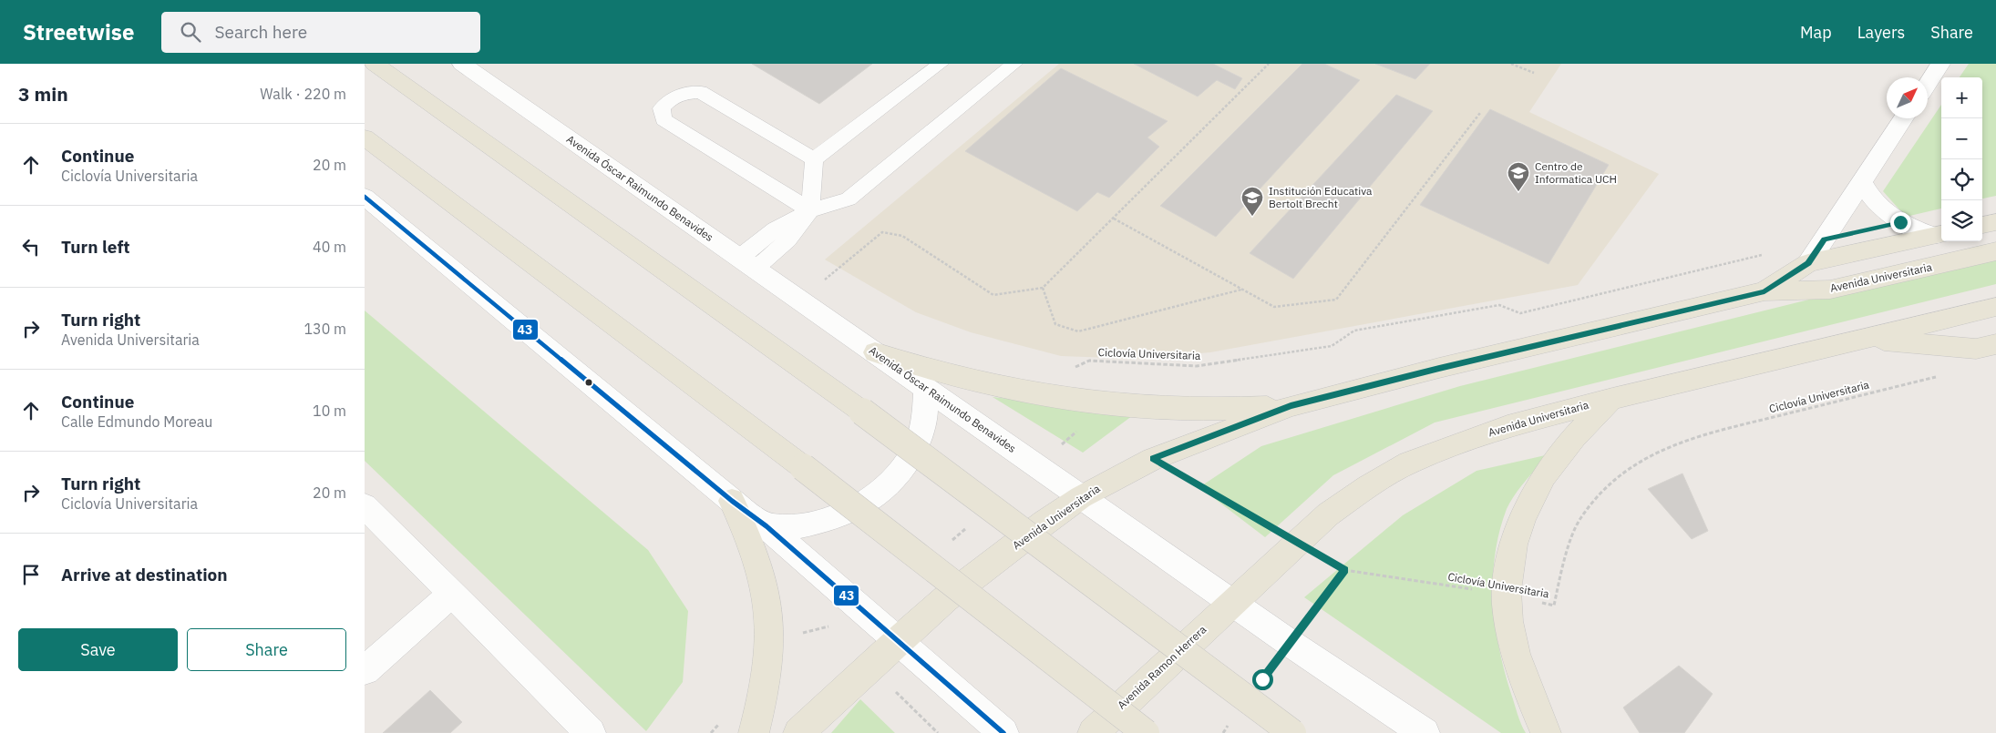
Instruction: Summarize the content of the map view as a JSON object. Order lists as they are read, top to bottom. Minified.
{"streets":{"main road":["Avenida Óscar Raimundo Benavides","Avenida Universitaria","Avenida Ramon Herrera"],"path":["Ciclovía Universitaria"]},"crossings":[["Avenida Óscar Raimundo Benavides","Avenida Universitaria"],["Avenida Óscar Raimundo Benavides","Avenida Ramon Herrera"],["Avenida Universitaria","Avenida Ramon Herrera"]],"places":{"school or university":["Centro de Informatica UCH","Institución Educativa Bertolt Brecht"]},"lines":["transit line 43"],"north":"top right","page":{"header":"Streetwise","search":"Search here","nav":["Map","Layers","Share"],"heading":["3 min","Walk · 220 m"],"map_buttons":["+","−"],"list":[["Continue","Ciclovía Universitaria","20 m"],["Turn left","40 m"],["Turn right","Avenida Universitaria","130 m"],["Continue","Calle Edmundo Moreau","10 m"],["Turn right","Ciclovía Universitaria","20 m"],"Arrive at destination"],"buttons":["Save","Share"]}}
